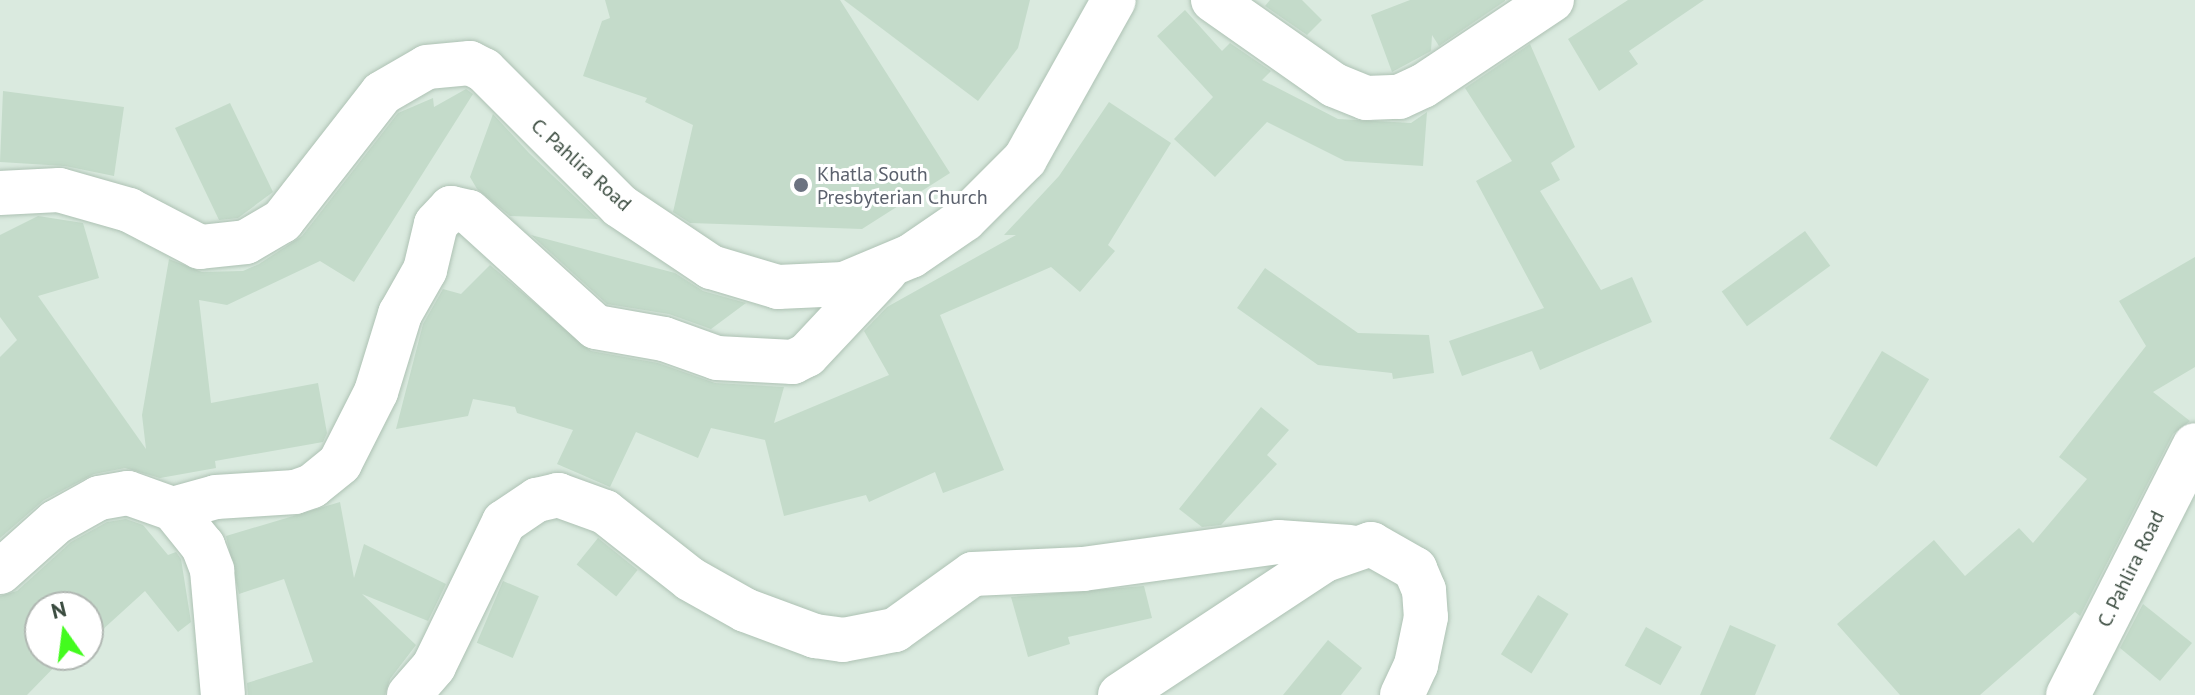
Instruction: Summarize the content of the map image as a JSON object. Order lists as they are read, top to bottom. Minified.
{"streets":{"street":["C. Pahlira Road"]},"places":["Khatla South Presbyterian Church"],"north":"top"}
